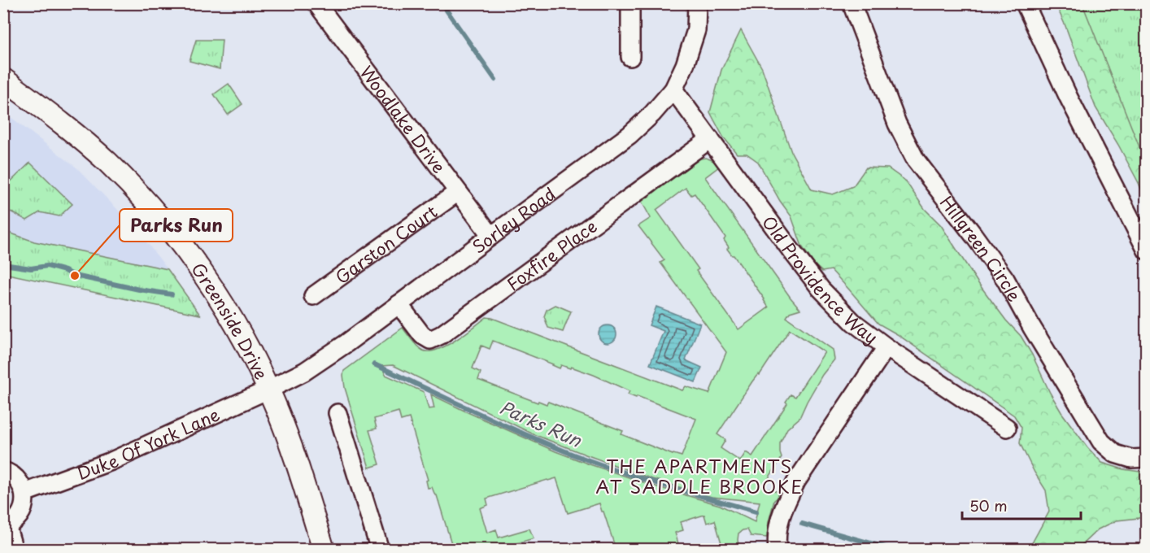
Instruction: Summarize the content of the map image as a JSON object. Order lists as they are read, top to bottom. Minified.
{"streets":{"street":["Woodlake Drive","Sorley Road","Garston Court","Hillgreen Circle","Foxfire Place","Old Providence Way","Greenside Drive","Duke Of York Lane"]},"crossings":[["Woodlake Drive","Sorley Road"],["Woodlake Drive","Garston Court"],["Sorley Road","Foxfire Place"],["Sorley Road","Old Providence Way"],["Sorley Road","Greenside Drive"],["Sorley Road","Duke Of York Lane"],["Foxfire Place","Old Providence Way"],["Greenside Drive","Duke Of York Lane"]],"districts":["THE APARTMENTS AT SADDLE BROOKE"],"water":["Parks Run"],"places":["Parks Run"],"scale_bar":"50 m"}
